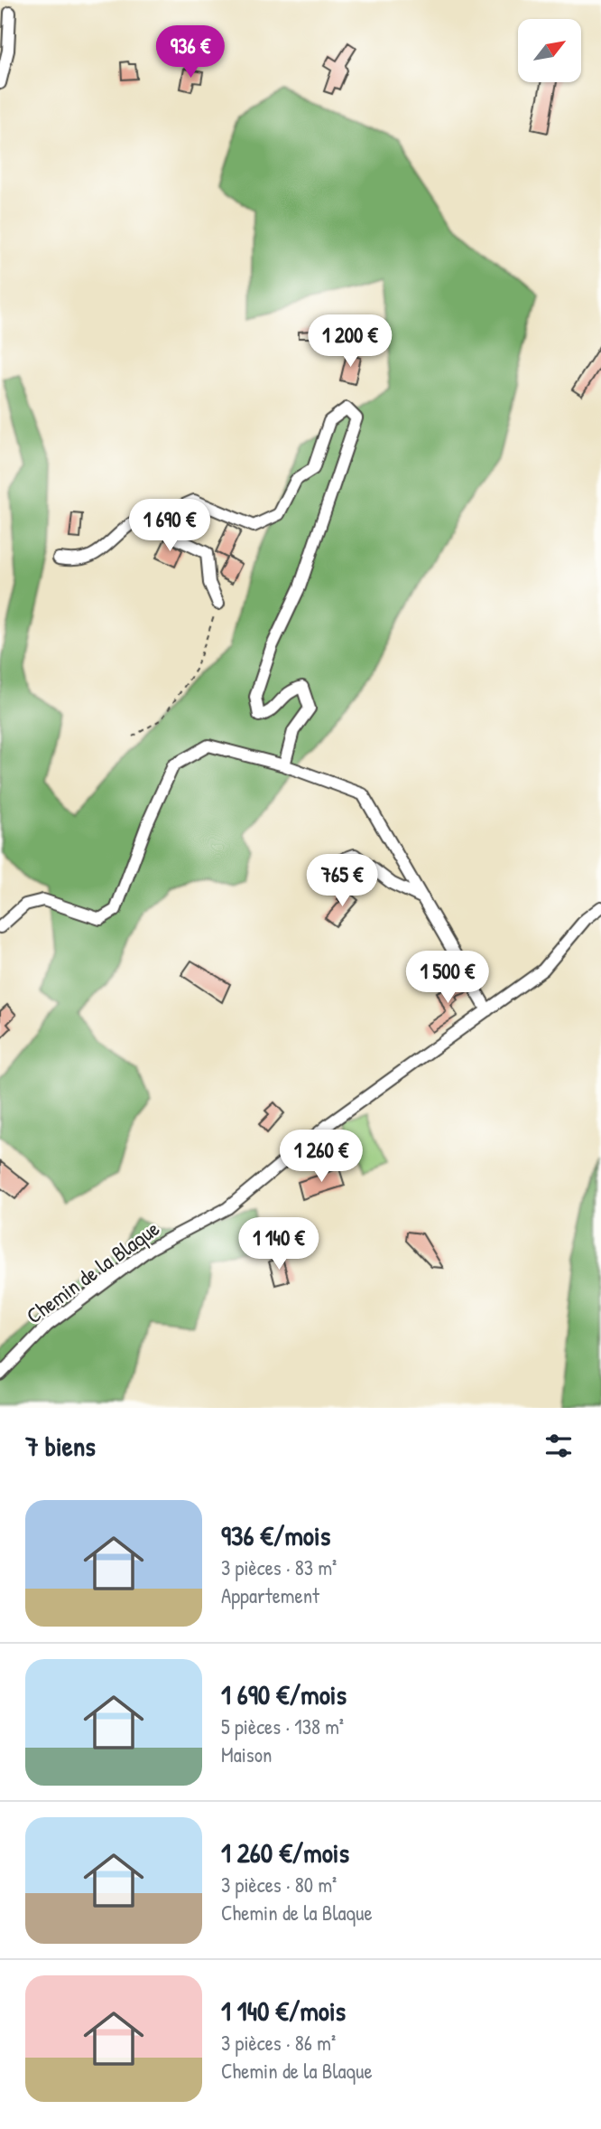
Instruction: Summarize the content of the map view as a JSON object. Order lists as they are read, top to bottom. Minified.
{"streets":{"street":["Chemin de la Blaque"]},"north":"top right","page":{"price":["936 €","1 200 €","1 690 €","765 €","1 500 €","1 260 €","1 140 €"],"heading":"7 biens","list":[{"name":"936 €/mois","note":"3 pièces · 83 m² · Appartement"},{"name":"1 690 €/mois","note":"5 pièces · 138 m² · Maison"},{"name":"1 260 €/mois","note":"3 pièces · 80 m² · Chemin de la Blaque"},{"name":"1 140 €/mois","note":"3 pièces · 86 m² · Chemin de la Blaque"}]}}
